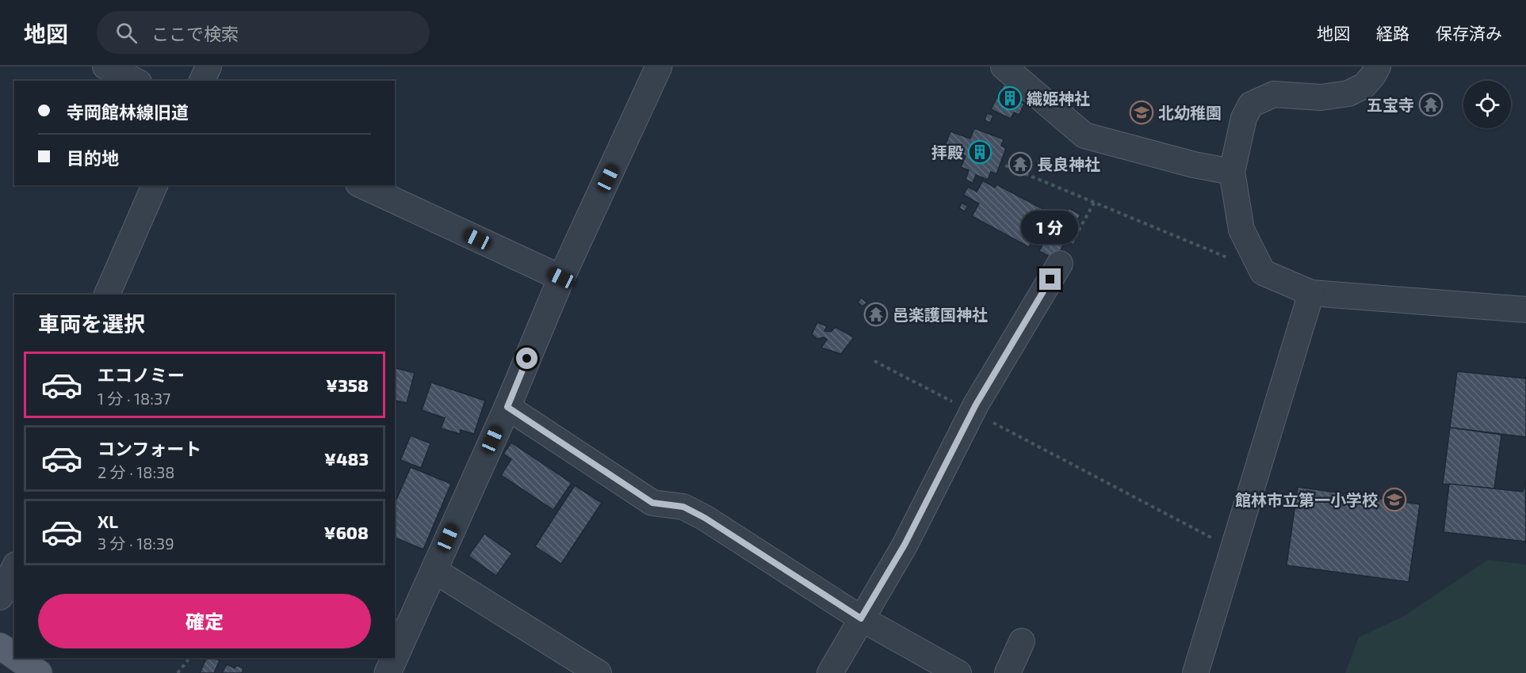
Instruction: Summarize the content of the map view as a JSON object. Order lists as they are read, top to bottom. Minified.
{"places":{"building":["織姫神社","拝殿"],"temple":["五宝寺","長良神社","邑楽護国神社"],"school or university":["北幼稚園","館林市立第一小学校"]},"page":{"header":"地図","search":"ここで検索","nav":["地図","経路","保存済み"],"banner":["寺岡館林線旧道","目的地"],"bubble":"1 分","heading":"車両を選択","list":[{"name":"エコノミー","note":"1 分 · 18:37","value":"¥358"},{"name":"コンフォート","note":"2 分 · 18:38","value":"¥483"},{"name":"XL","note":"3 分 · 18:39","value":"¥608"}],"buttons":"確定"}}
